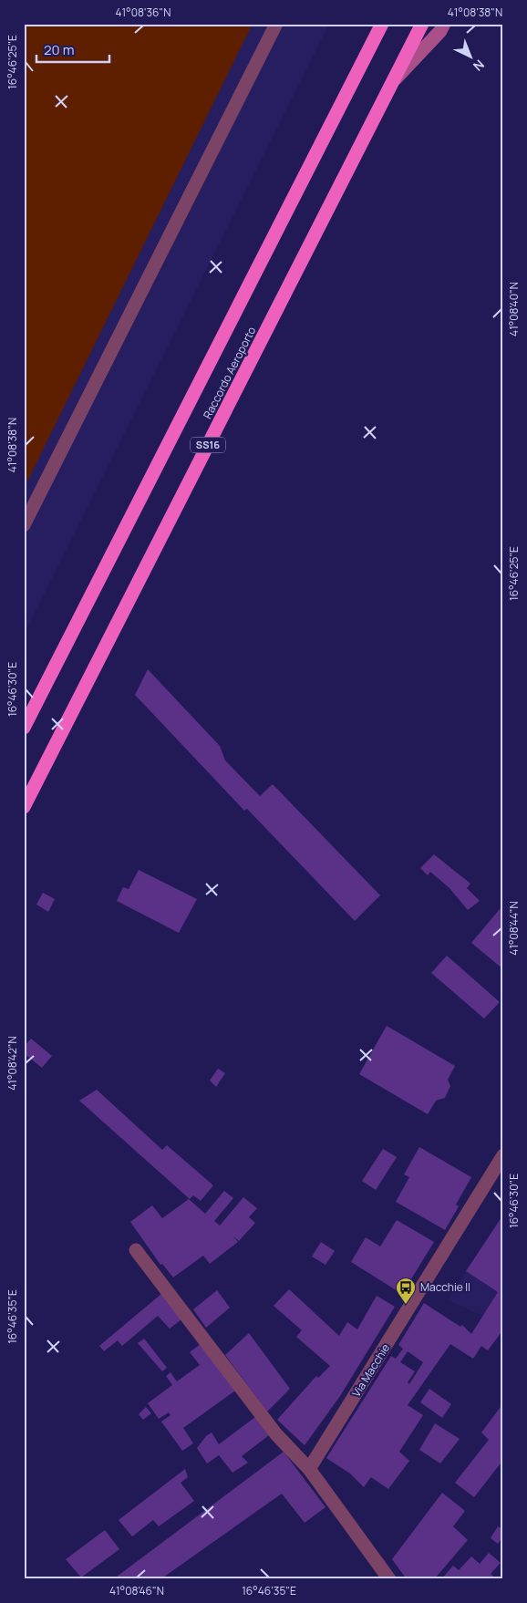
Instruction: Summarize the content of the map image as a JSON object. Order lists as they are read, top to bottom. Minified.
{"streets":{"highway":["Raccordo Aeroporto","SS16"],"street":["Via Macchie"]},"places":{"bus stop":["Macchie II"]},"scale_bar":"20 m","north":"bottom right","coordinates":["41°08'36\"N","41°08'38\"N","16°46'25\"E","41°08'40\"N","16°46'30\"E","41°08'44\"N","41°08'42\"N","16°46'35\"E","41°08'46\"N"]}
